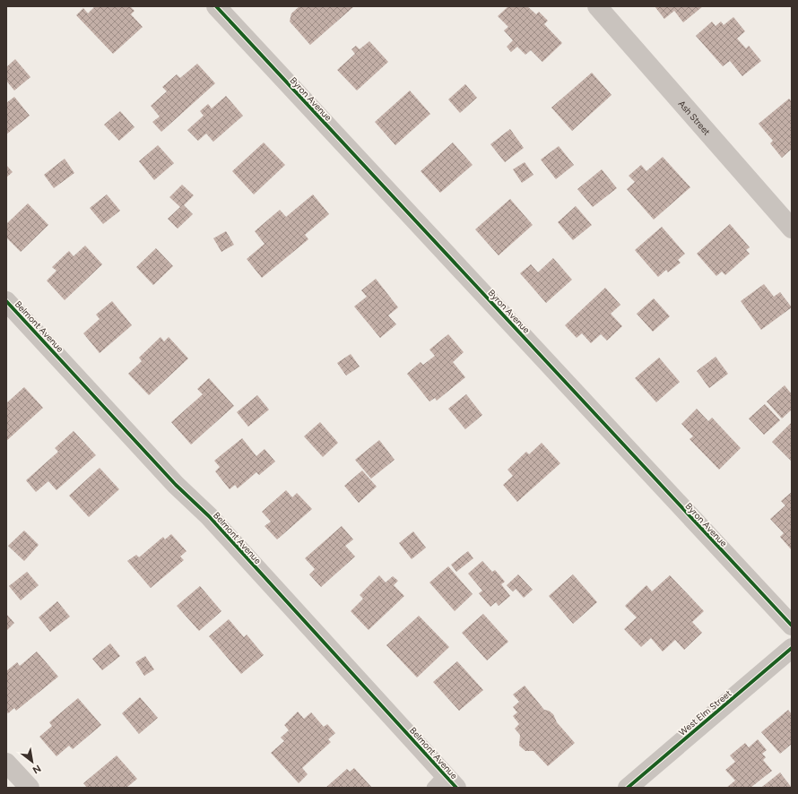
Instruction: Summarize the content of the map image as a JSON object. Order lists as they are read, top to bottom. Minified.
{"streets":{"street":["Byron Avenue","Ash Street","Belmont Avenue","West Elm Street"]},"north":"bottom right"}
